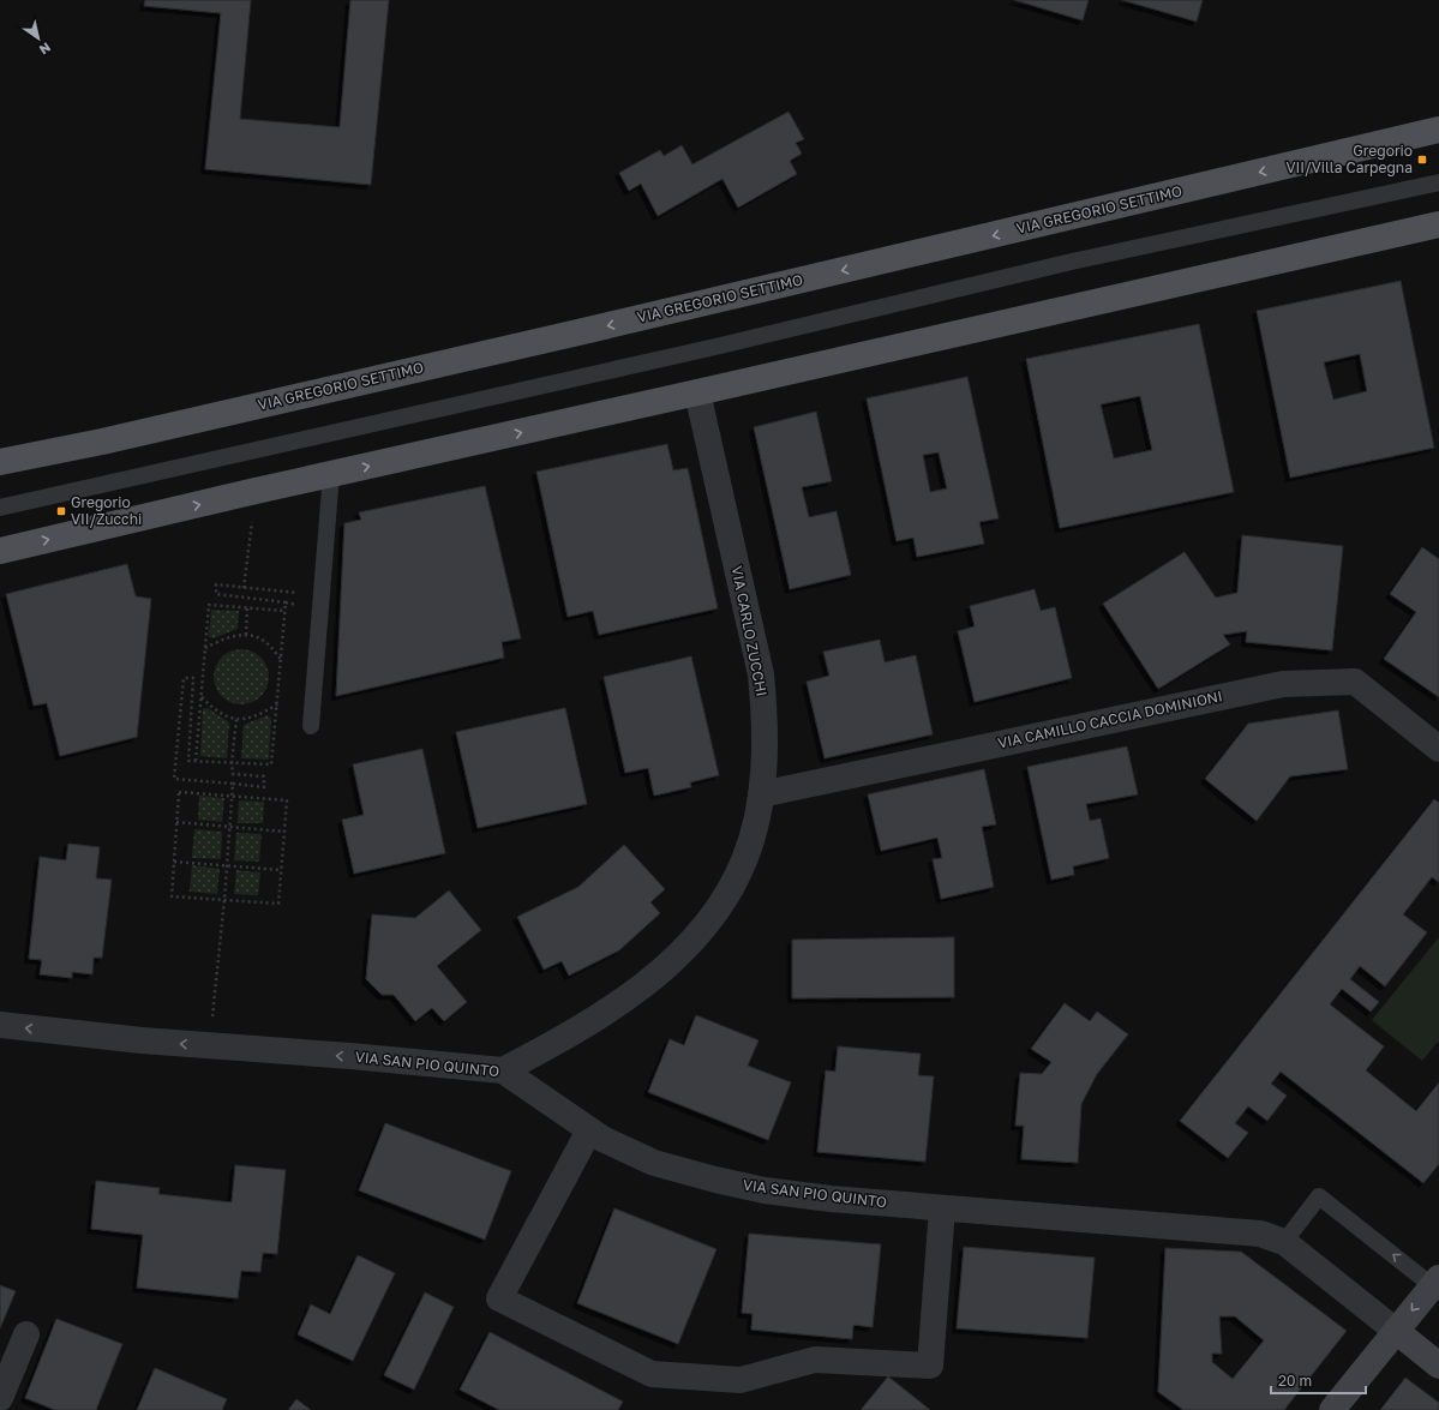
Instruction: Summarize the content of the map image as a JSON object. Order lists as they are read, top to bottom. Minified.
{"streets":{"main road":["VIA GREGORIO SETTIMO"],"street":["VIA CARLO ZUCCHI","VIA CAMILLO CACCIA DOMINIONI","VIA SAN PIO QUINTO"]},"crossings":[["VIA CARLO ZUCCHI","VIA CAMILLO CACCIA DOMINIONI"],["VIA CARLO ZUCCHI","VIA SAN PIO QUINTO"]],"places":{"transit":["Gregorio VII/Villa Carpegna","Gregorio VII/Zucchi"]},"scale_bar":"20 m","north":"bottom right"}
